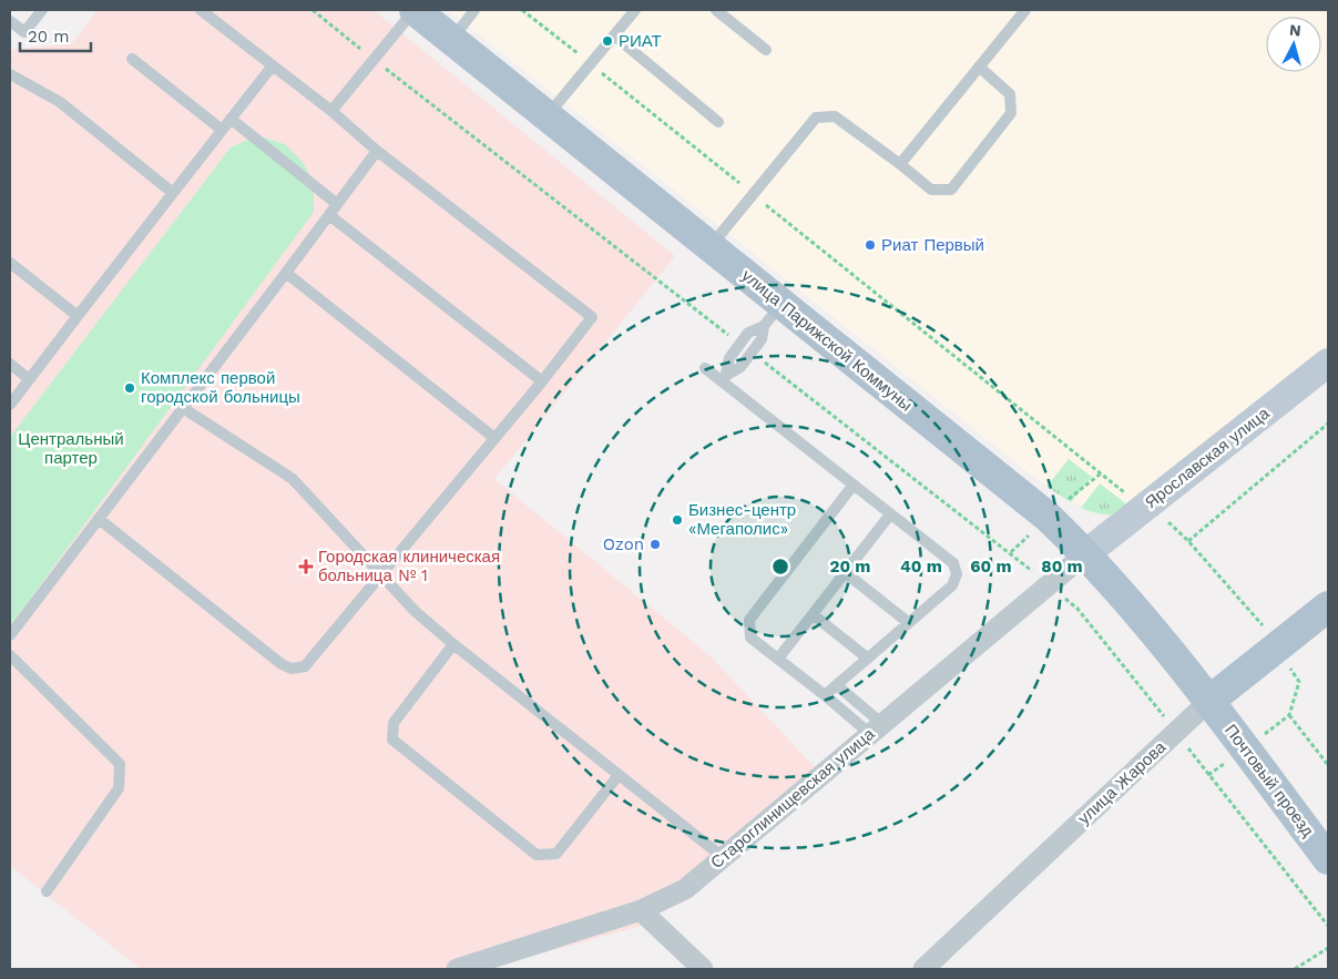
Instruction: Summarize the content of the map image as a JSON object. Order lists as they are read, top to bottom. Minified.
{"streets":{"main road":["улица Парижской Коммуны","Ярославская улица","Почтовый проезд","улица Жарова"],"street":["Староглинищевская улица"]},"crossings":[["улица Парижской Коммуны","Ярославская улица"],["улица Парижской Коммуны","Почтовый проезд"],["улица Парижской Коммуны","улица Жарова"],["улица Парижской Коммуны","Староглинищевская улица"],["Ярославская улица","Староглинищевская улица"],["Почтовый проезд","улица Жарова"]],"parks":["Центральный партер"],"places":{"other":["РИАТ","Риат Первый","Комплекс первой городской больницы","Бизнес-центр «Мегаполис»","Ozon"],"health":["Городская клиническая больница № 1"]},"scale_bar":"20 m","north":"top","rings":["20 m","40 m","60 m","80 m"]}
